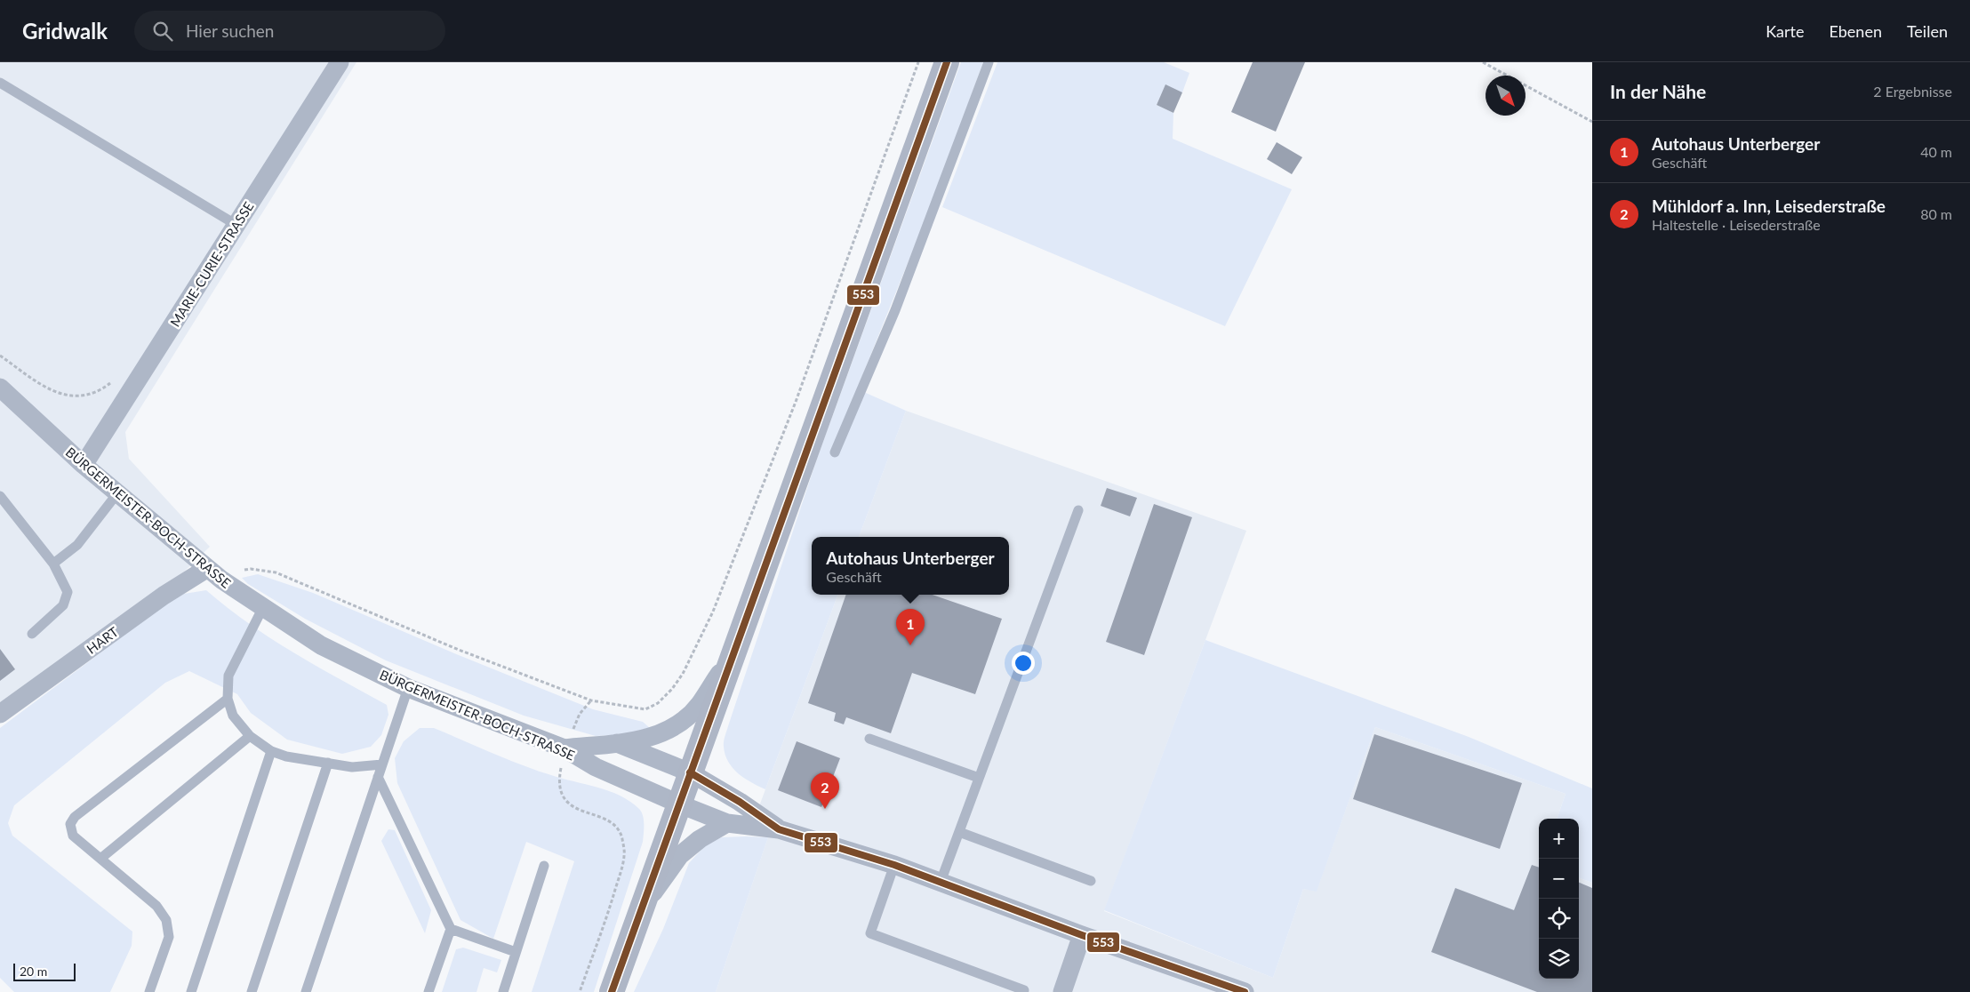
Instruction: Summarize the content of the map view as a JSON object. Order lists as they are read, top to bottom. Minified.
{"streets":{"street":["MARIE-CURIE-STRASSE","BÜRGERMEISTER-BOCH-STRASSE","HART"]},"crossings":[["MARIE-CURIE-STRASSE","BÜRGERMEISTER-BOCH-STRASSE"],["BÜRGERMEISTER-BOCH-STRASSE","HART"]],"lines":["transit line 553"],"scale_bar":"20 m","north":"bottom right","page":{"header":"Gridwalk","search":"Hier suchen","nav":["Karte","Ebenen","Teilen"],"heading":["In der Nähe","2 Ergebnisse"],"list":[{"mark":"1","name":"Autohaus Unterberger","note":"Geschäft","value":"40 m"},{"mark":"2","name":"Mühldorf a. Inn, Leisederstraße","note":"Haltestelle · Leisederstraße","value":"80 m"}],"popup":["Autohaus Unterberger","Geschäft"],"pins":["1","2"],"map_buttons":["+","−"],"scale":"20 m"}}
